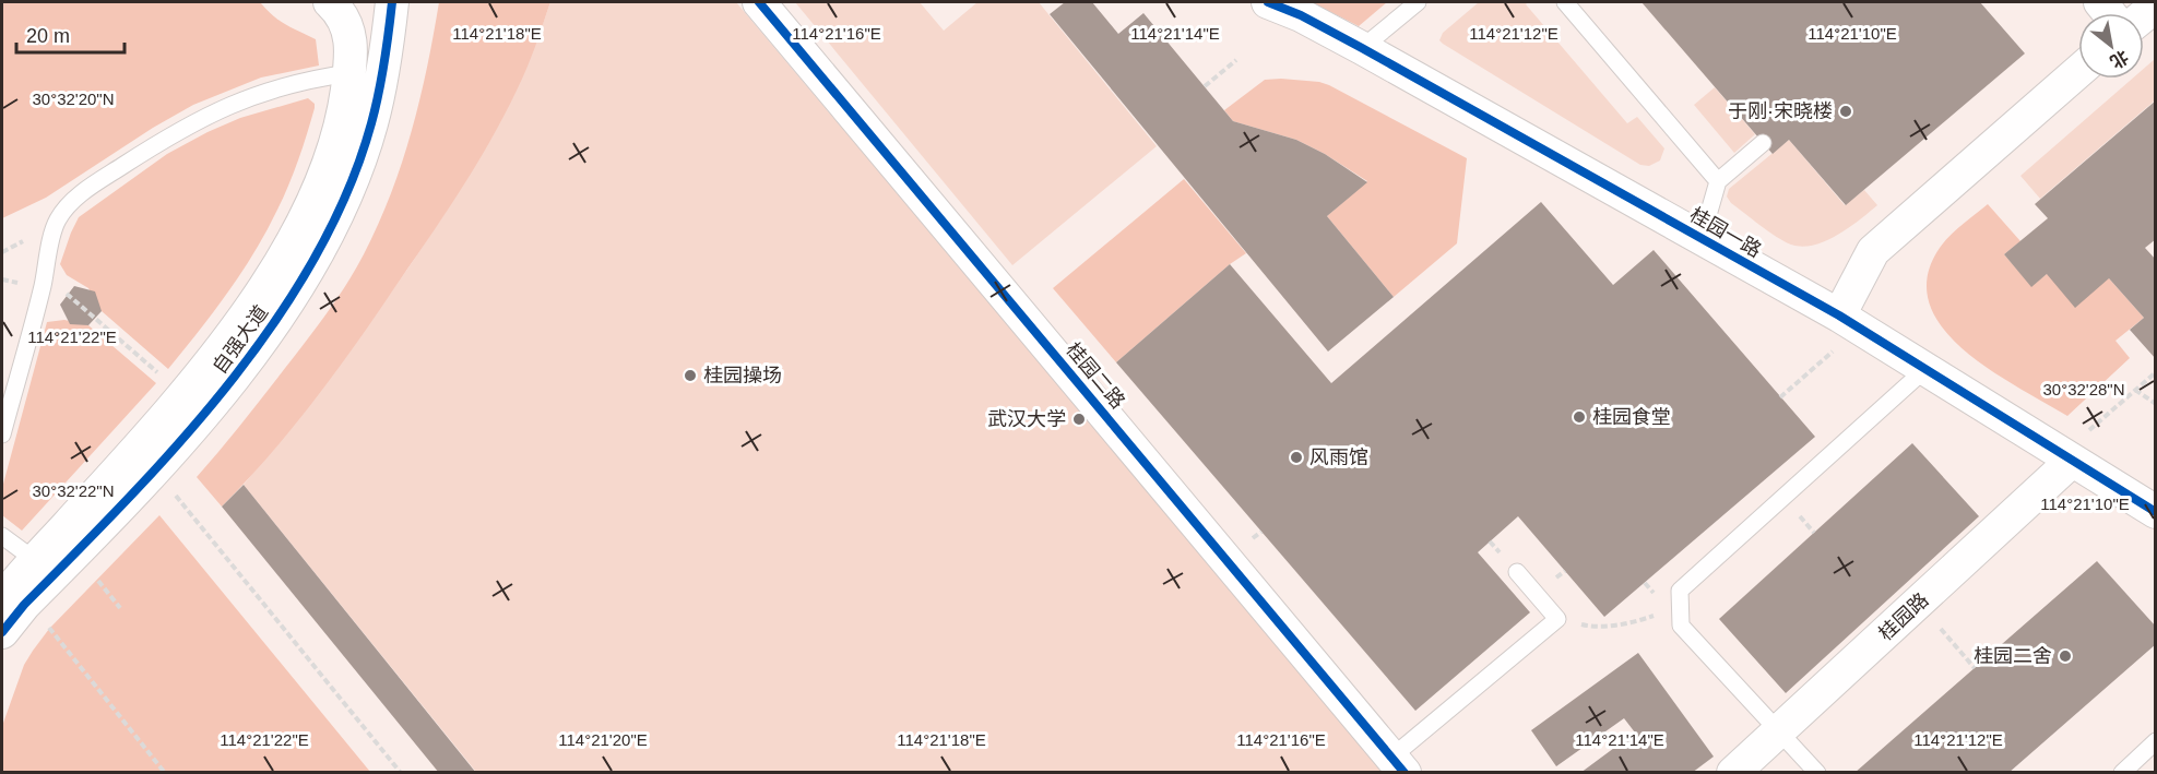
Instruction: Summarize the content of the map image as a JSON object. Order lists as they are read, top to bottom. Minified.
{"streets":{"street":["桂园一路","自强大道","桂园二路","桂园路"]},"crossings":[["桂园一路","桂园路"]],"places":["于刚·宋晓楼","桂园操场","桂园食堂","武汉大学","风雨馆","桂园二舍"],"scale_bar":"20 m","north":"bottom right","coordinates":["114°21'18\"E","114°21'16\"E","114°21'14\"E","114°21'10\"E","114°21'12\"E","30°32'20\"N","114°21'22\"E","30°32'28\"N","30°32'22\"N","114°21'20\"E"]}
